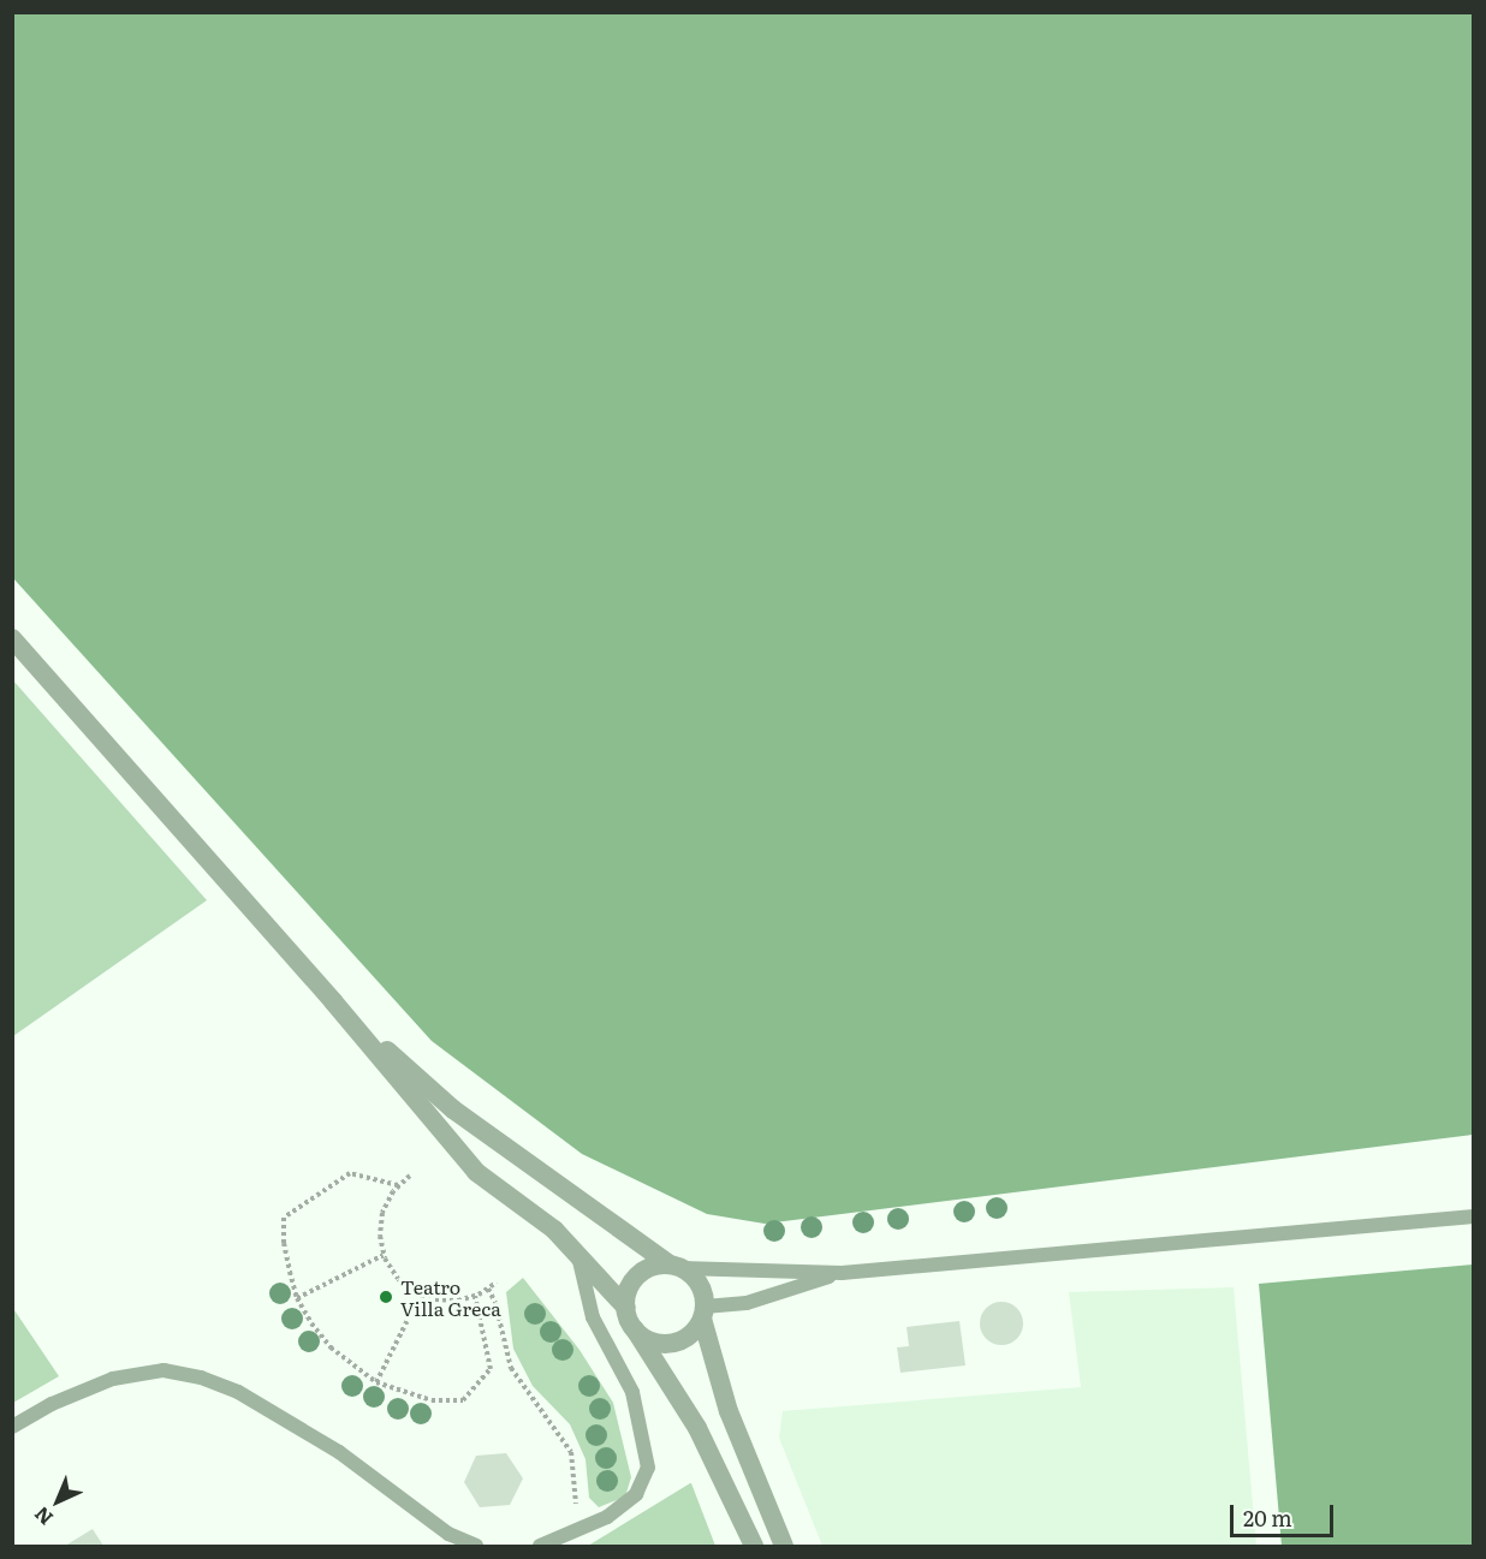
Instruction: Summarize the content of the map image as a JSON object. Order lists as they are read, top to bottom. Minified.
{"places":["Teatro Villa Greca"],"scale_bar":"20 m","north":"bottom left"}
